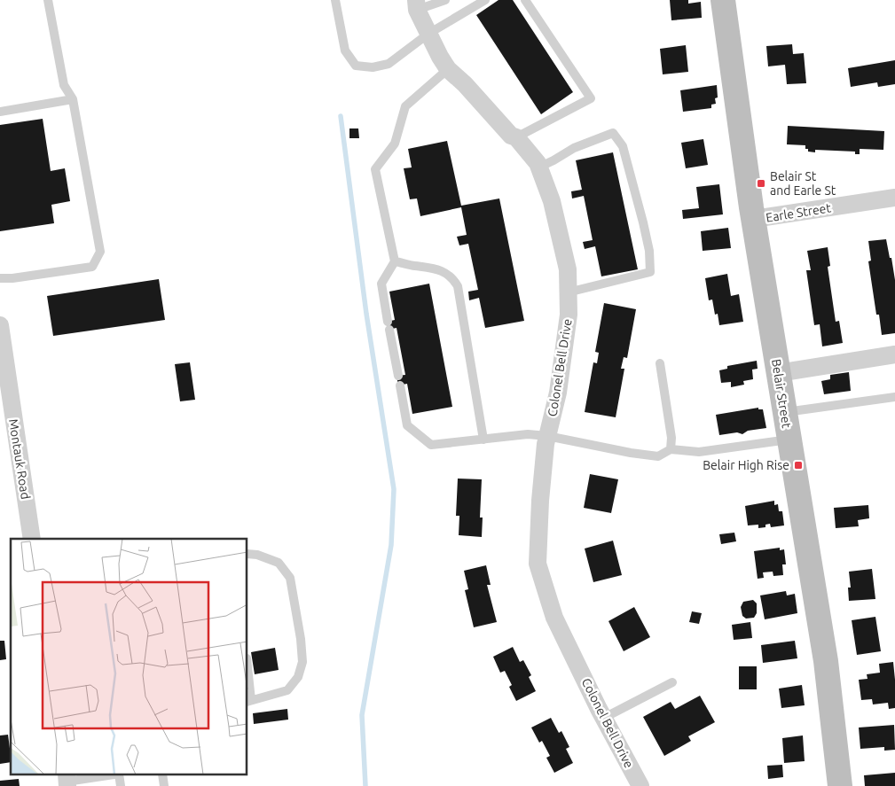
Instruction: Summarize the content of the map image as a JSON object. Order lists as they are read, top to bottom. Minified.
{"streets":{"main road":["Belair Street"],"street":["Earle Street","Colonel Bell Drive","Montauk Road"]},"crossings":[["Earle Street","Belair Street"]],"places":{"transit":["Belair St and Earle St","Belair High Rise"]}}
